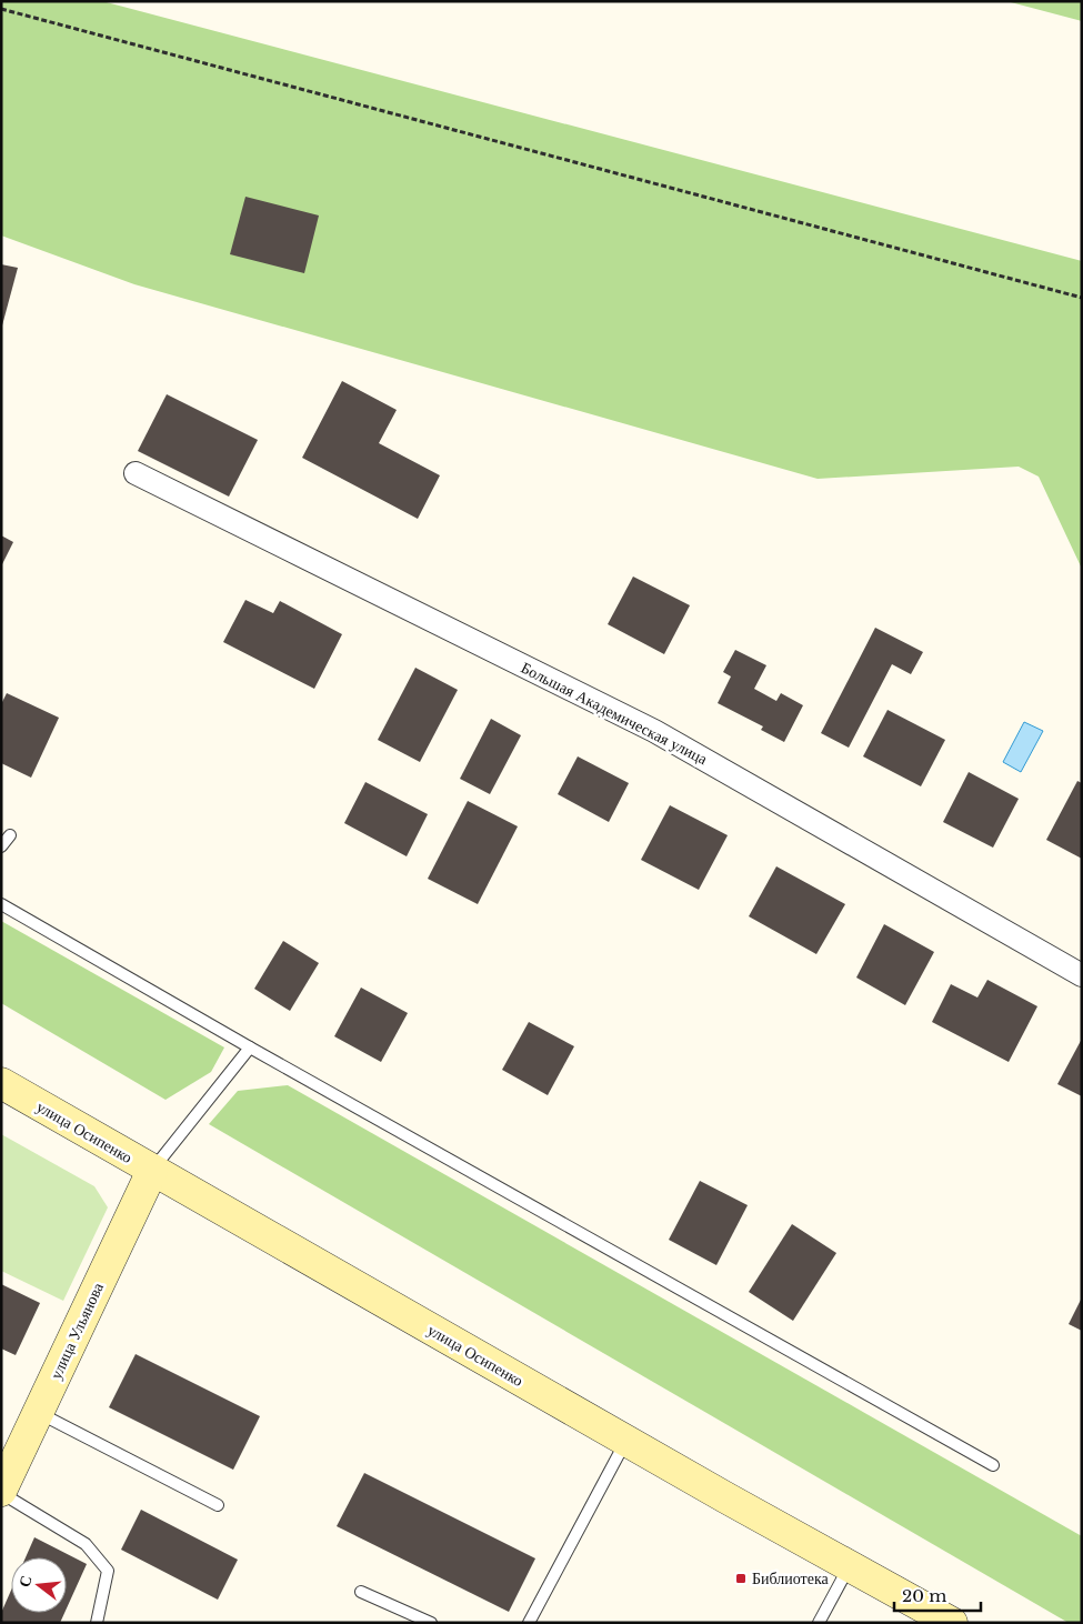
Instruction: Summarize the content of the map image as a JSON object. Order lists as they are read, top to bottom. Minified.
{"streets":{"main road":["улица Осипенко","улица Ульянова"],"street":["Большая Академическая улица"]},"crossings":[["улица Осипенко","улица Ульянова"]],"places":{"transit":["Библиотека"]},"scale_bar":"20 m","north":"left"}
